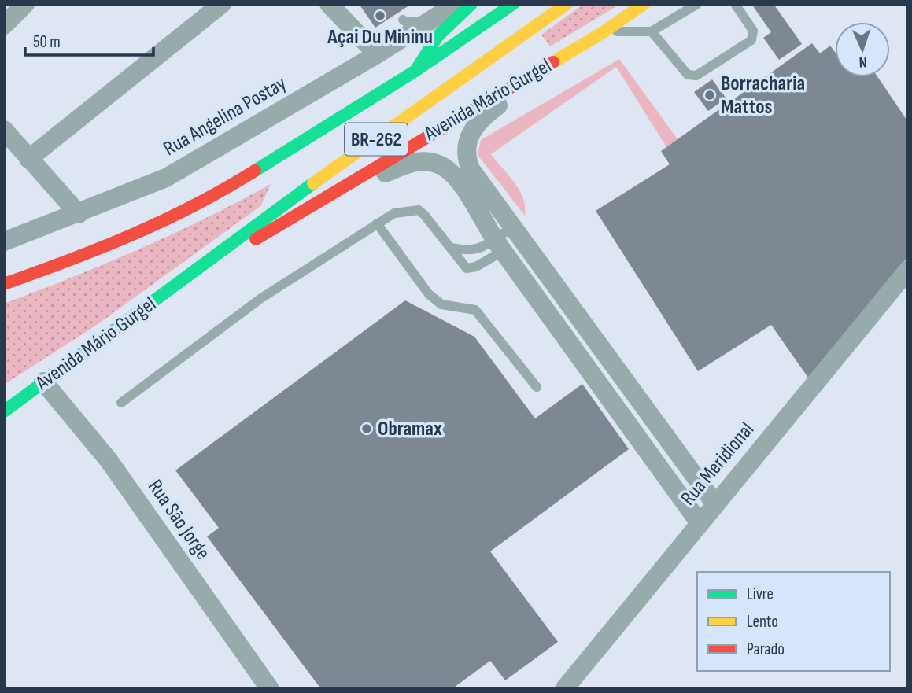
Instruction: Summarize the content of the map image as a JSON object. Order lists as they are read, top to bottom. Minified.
{"streets":{"main road":["Avenida Mário Gurgel","BR-262"],"street":["Rua Angelina Postay","Rua Meridional","Rua São Jorge"]},"crossings":[["Avenida Mário Gurgel","Rua São Jorge"]],"places":["Açai Du Mininu","Borracharia Mattos","Obramax"],"legend":["Livre","Lento","Parado"],"scale_bar":"50 m","north":"bottom"}
